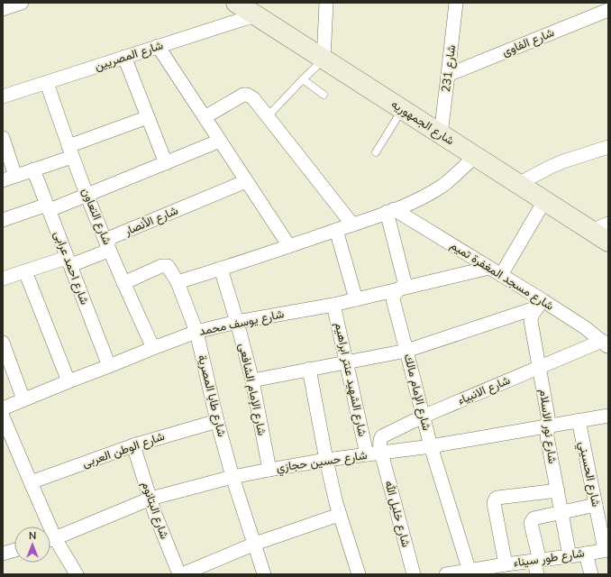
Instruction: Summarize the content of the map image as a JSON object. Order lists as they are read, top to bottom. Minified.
{"streets":{"main road":["شارع الجمهوريه"],"street":["شارع الفاوى","شارع المصريين","شارع 231","شارع التعاون","شارع الأنصار","شارع احمد عرابى","شارع مسجد المغفرة تميم","شارع يوسف محمد","شارع الشهيد عنتر ابراهيم","شارع الإمام الشافعى","شارع الانبياء","شارع الإمام مالك","شارع طابا المصرية","شارع نور الاسلام","شارع الوطن العربى","شارع حسين حجازي","شارع الحسيني","شارع البتانوم","شارع خليل الله","شارع طور سيناء"]},"crossings":[["شارع الفاوى","شارع 231"],["شارع المصريين","شارع الجمهوريه"],["شارع المصريين","شارع التعاون"],["شارع 231","شارع الجمهوريه"],["شارع التعاون","شارع الأنصار"],["شارع التعاون","شارع يوسف محمد"],["شارع التعاون","شارع طابا المصرية"],["شارع الأنصار","شارع احمد عرابى"],["شارع احمد عرابى","شارع يوسف محمد"],["شارع مسجد المغفرة تميم","شارع يوسف محمد"],["شارع مسجد المغفرة تميم","شارع الانبياء"],["شارع مسجد المغفرة تميم","شارع الإمام مالك"],["شارع مسجد المغفرة تميم","شارع نور الاسلام"],["شارع يوسف محمد","شارع الشهيد عنتر ابراهيم"],["شارع يوسف محمد","شارع الإمام الشافعى"],["شارع يوسف محمد","شارع الإمام مالك"],["شارع يوسف محمد","شارع طابا المصرية"],["شارع الشهيد عنتر ابراهيم","شارع حسين حجازي"],["شارع الإمام الشافعى","شارع حسين حجازي"],["شارع الانبياء","شارع الإمام مالك"],["شارع الانبياء","شارع نور الاسلام"],["شارع الانبياء","شارع حسين حجازي"],["شارع الانبياء","شارع خليل الله"],["شارع الإمام مالك","شارع حسين حجازي"],["شارع الإمام مالك","شارع طور سيناء"],["شارع طابا المصرية","شارع الوطن العربى"],["شارع طابا المصرية","شارع حسين حجازي"],["شارع نور الاسلام","شارع حسين حجازي"],["شارع نور الاسلام","شارع طور سيناء"],["شارع الوطن العربى","شارع البتانوم"],["شارع حسين حجازي","شارع الحسيني"],["شارع حسين حجازي","شارع البتانوم"],["شارع حسين حجازي","شارع خليل الله"],["شارع الحسيني","شارع طور سيناء"]],"north":"top"}
